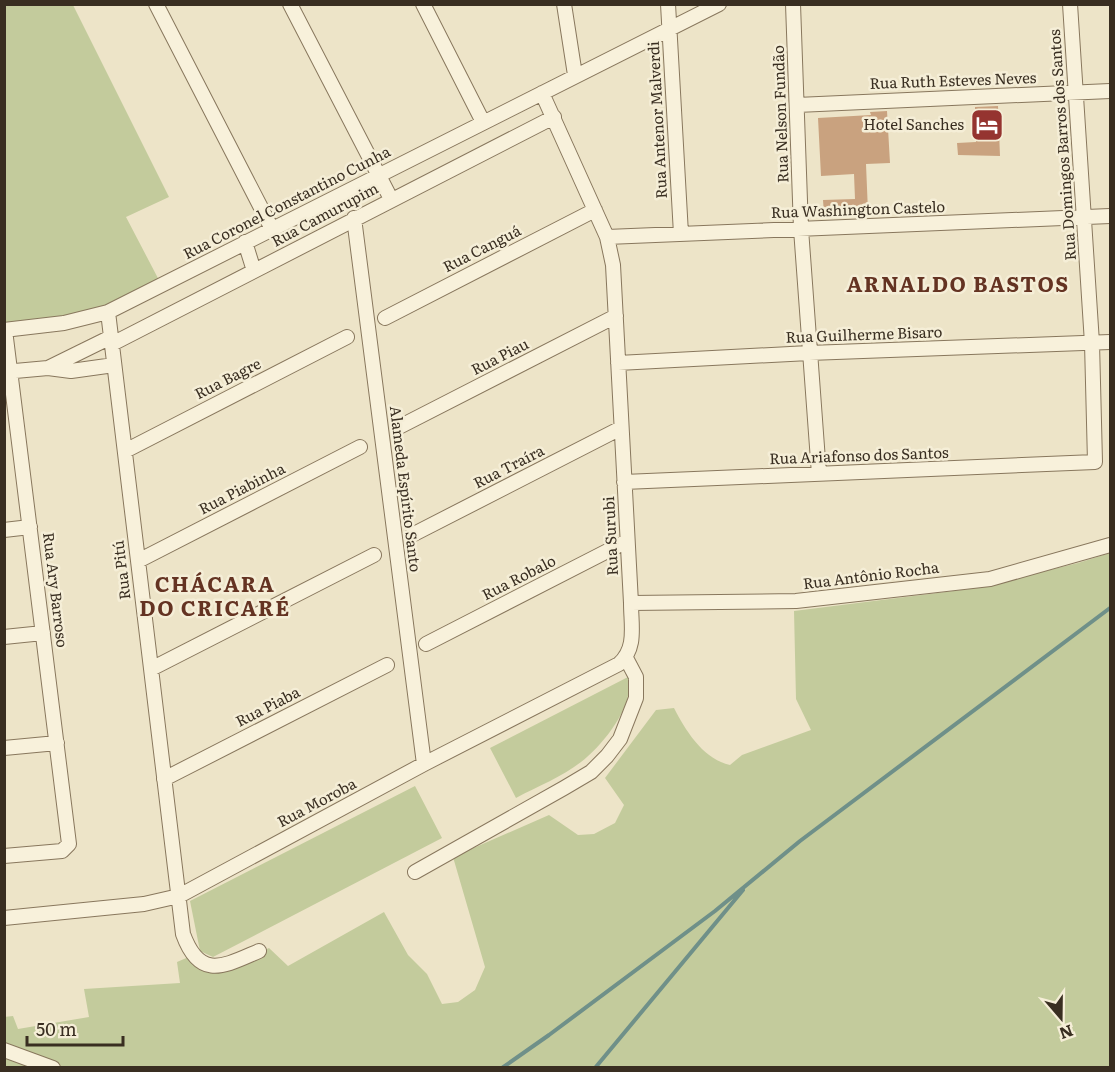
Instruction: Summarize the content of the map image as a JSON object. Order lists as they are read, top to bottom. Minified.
{"streets":{"street":["Rua Ruth Esteves Neves","Rua Nelson Fundão","Rua Antenor Malverdi","Rua Domingos Barros dos Santos","Rua Coronel Constantino Cunha","Rua Washington Castelo","Rua Camurupim","Rua Canguá","Rua Guilherme Bisaro","Rua Piau","Rua Bagre","Rua Ariafonso dos Santos","Rua Traíra","Rua Piabinha","Alameda Espírito Santo","Rua Surubi","Rua Pitú","Rua Antônio Rocha","Rua Robalo","Rua Ary Barroso","Rua Piaba","Rua Moroba"]},"crossings":[["Rua Ruth Esteves Neves","Rua Nelson Fundão"],["Rua Ruth Esteves Neves","Rua Domingos Barros dos Santos"],["Rua Nelson Fundão","Rua Washington Castelo"],["Rua Nelson Fundão","Rua Guilherme Bisaro"],["Rua Nelson Fundão","Rua Ariafonso dos Santos"],["Rua Antenor Malverdi","Rua Coronel Constantino Cunha"],["Rua Antenor Malverdi","Rua Washington Castelo"],["Rua Domingos Barros dos Santos","Rua Washington Castelo"],["Rua Domingos Barros dos Santos","Rua Guilherme Bisaro"],["Rua Domingos Barros dos Santos","Rua Ariafonso dos Santos"],["Rua Coronel Constantino Cunha","Rua Surubi"],["Rua Coronel Constantino Cunha","Rua Pitú"],["Rua Coronel Constantino Cunha","Rua Ary Barroso"],["Rua Washington Castelo","Rua Surubi"],["Rua Camurupim","Alameda Espírito Santo"],["Rua Camurupim","Rua Surubi"],["Rua Camurupim","Rua Pitú"],["Rua Canguá","Rua Surubi"],["Rua Guilherme Bisaro","Rua Surubi"],["Rua Piau","Rua Surubi"],["Rua Bagre","Rua Pitú"],["Rua Ariafonso dos Santos","Rua Surubi"],["Rua Traíra","Rua Surubi"],["Rua Piabinha","Rua Pitú"],["Alameda Espírito Santo","Rua Moroba"],["Rua Surubi","Rua Antônio Rocha"],["Rua Surubi","Rua Robalo"],["Rua Surubi","Rua Moroba"],["Rua Pitú","Rua Piaba"],["Rua Pitú","Rua Moroba"]],"districts":["ARNALDO BASTOS","CHÁCARA DO CRICARÉ"],"places":{"hotel":["Hotel Sanches"]},"scale_bar":"50 m","north":"bottom"}
